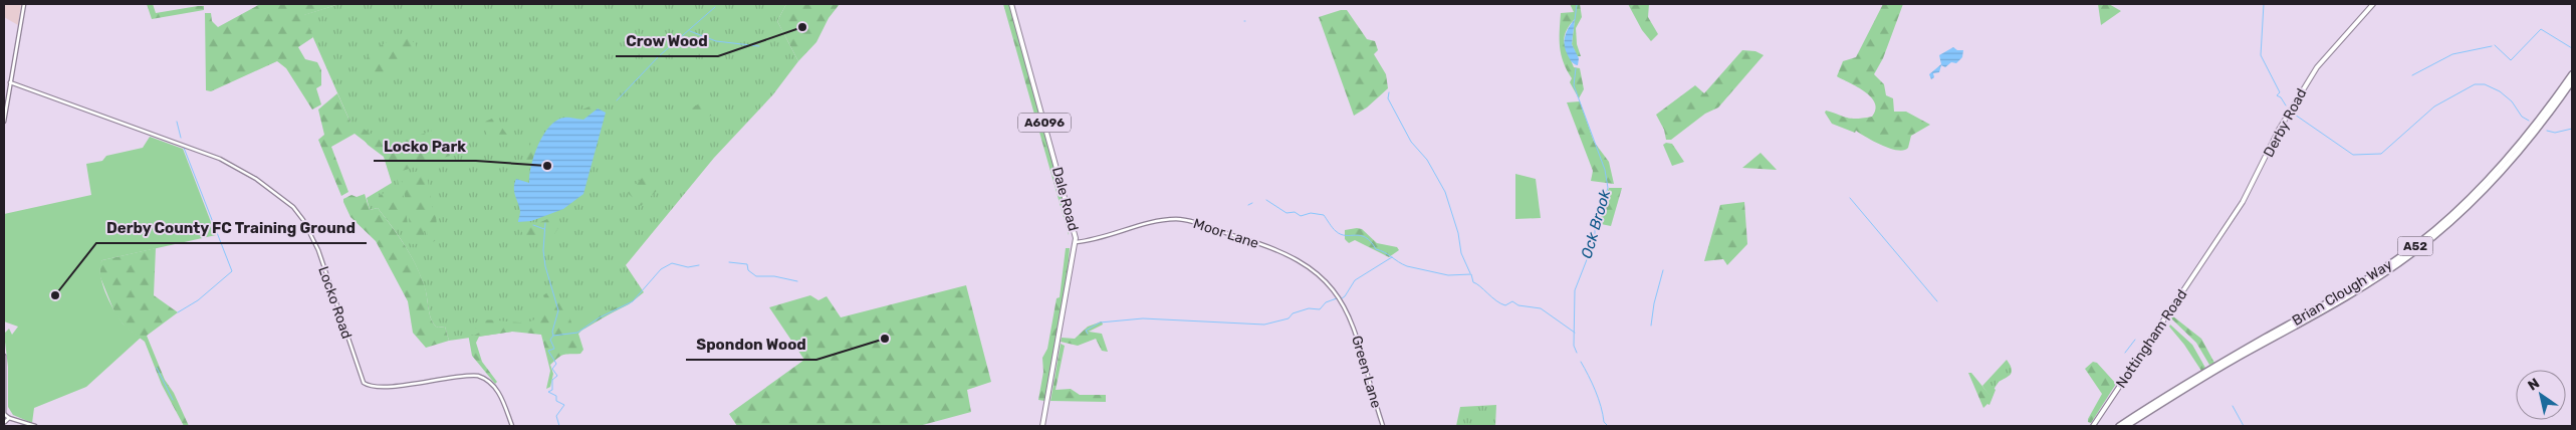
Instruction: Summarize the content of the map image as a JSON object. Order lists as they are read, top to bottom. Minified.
{"streets":{"highway":["A52","Brian Clough Way"],"main road":["A6096","Derby Road","Dale Road","Nottingham Road"],"street":["Moor Lane","Locko Road","Green Lane"]},"crossings":[["Derby Road","Nottingham Road"],["Dale Road","Moor Lane"],["Moor Lane","Green Lane"]],"water":["Ock Brook"],"places":["Crow Wood","Locko Park","Derby County FC Training Ground","Spondon Wood"],"north":"top left"}
